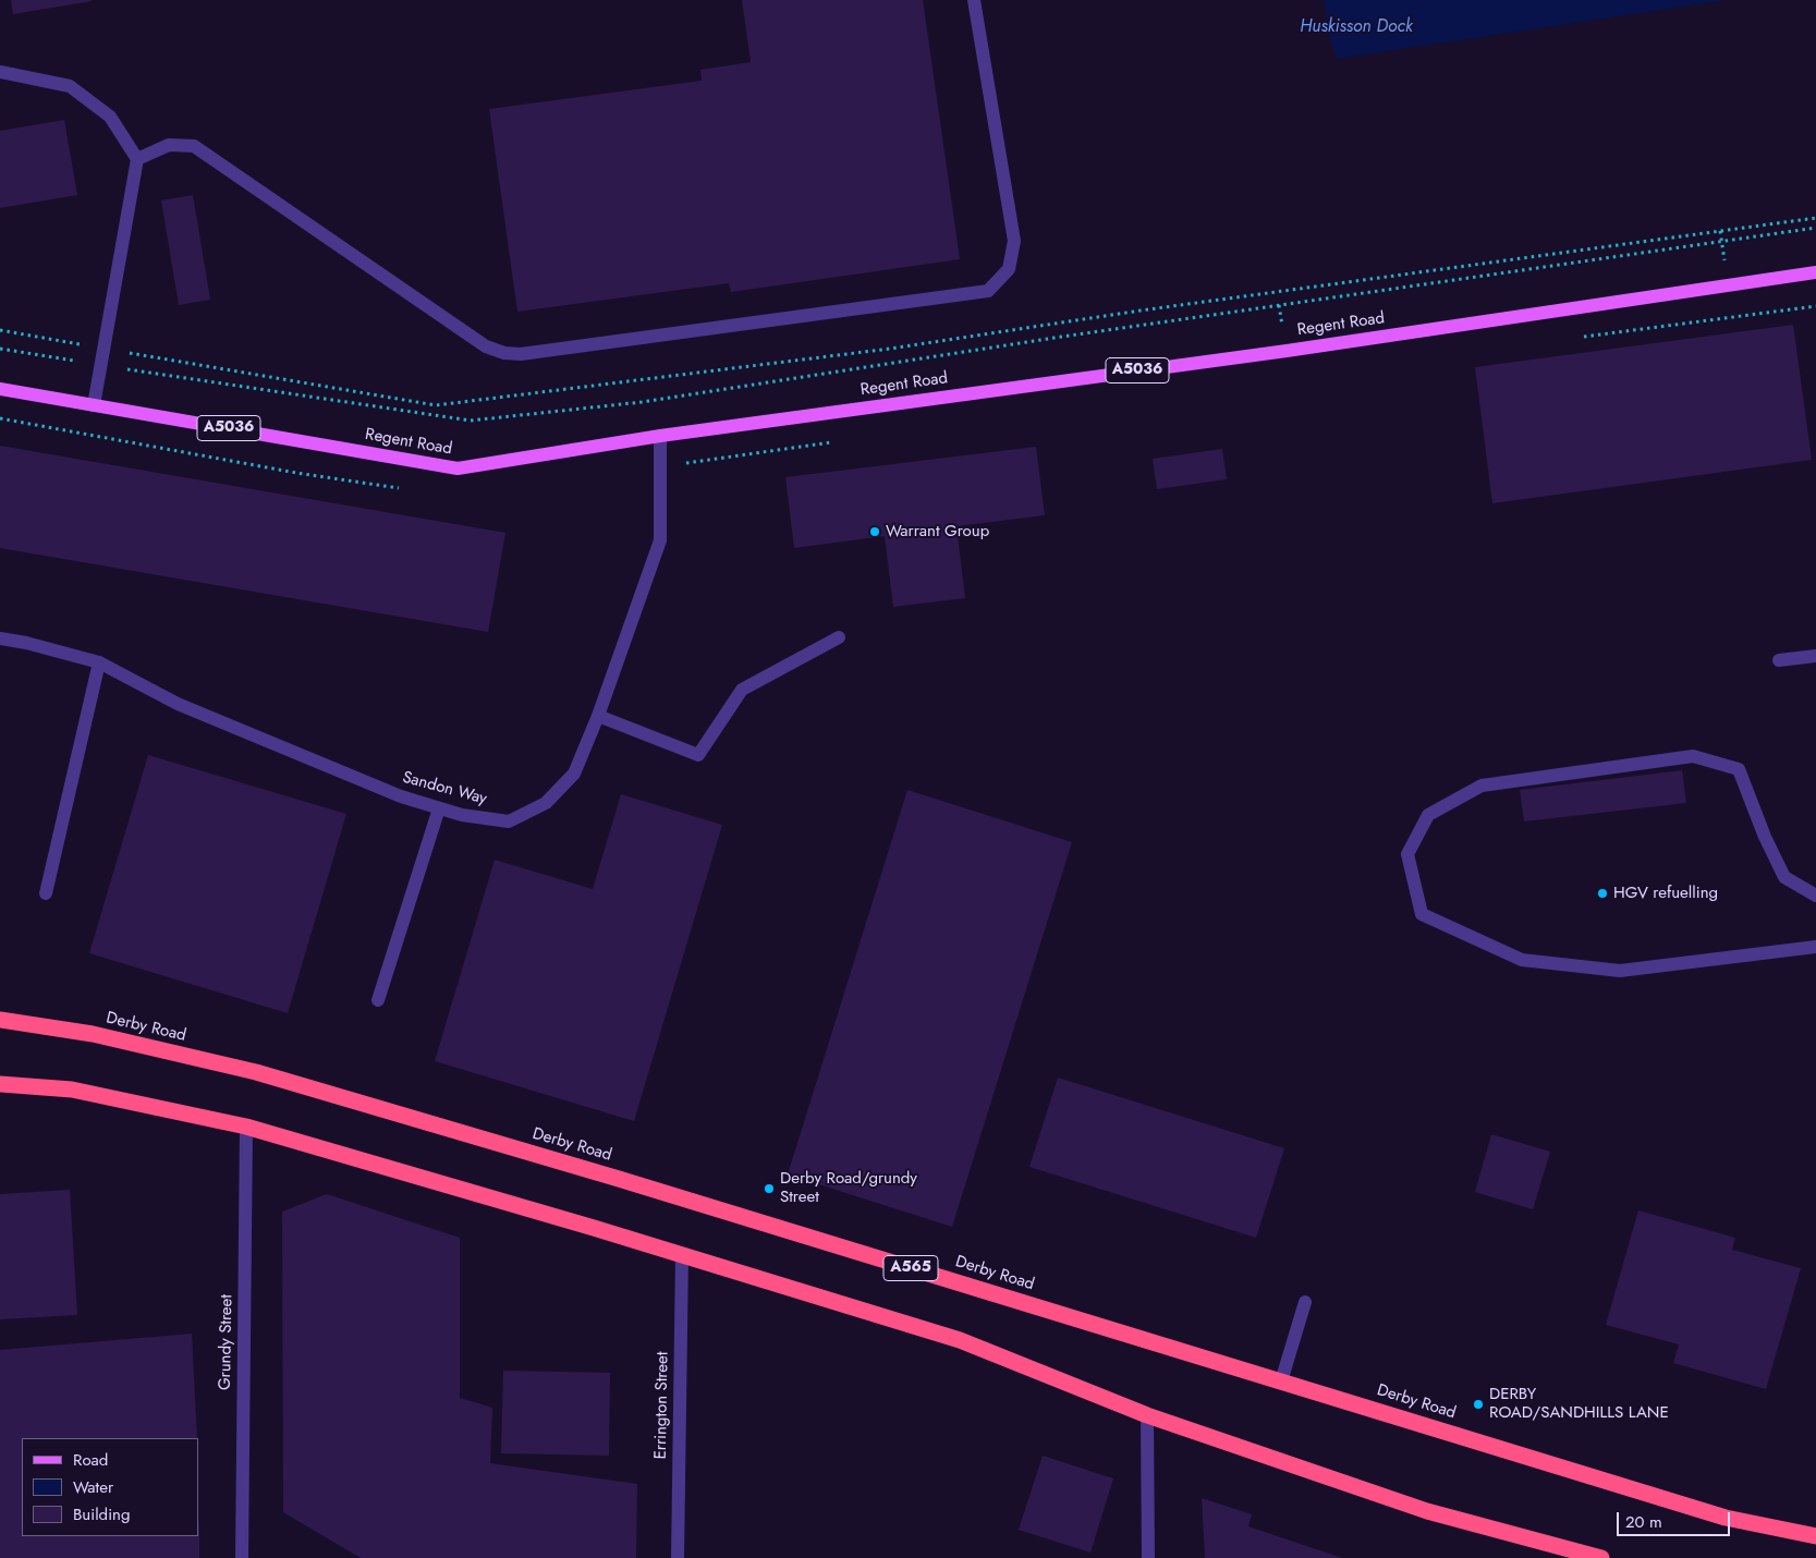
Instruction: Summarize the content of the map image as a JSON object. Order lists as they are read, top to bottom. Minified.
{"streets":{"highway":["Derby Road","A565"],"main road":["Regent Road","A5036"],"street":["Sandon Way","Grundy Street","Errington Street"]},"crossings":[["Regent Road","Sandon Way"]],"water":["Huskisson Dock"],"places":["Warrant Group","HGV refuelling","Derby Road/grundy Street","DERBY ROAD/SANDHILLS LANE"],"legend":["Road","Water","Building"],"scale_bar":"20 m"}
